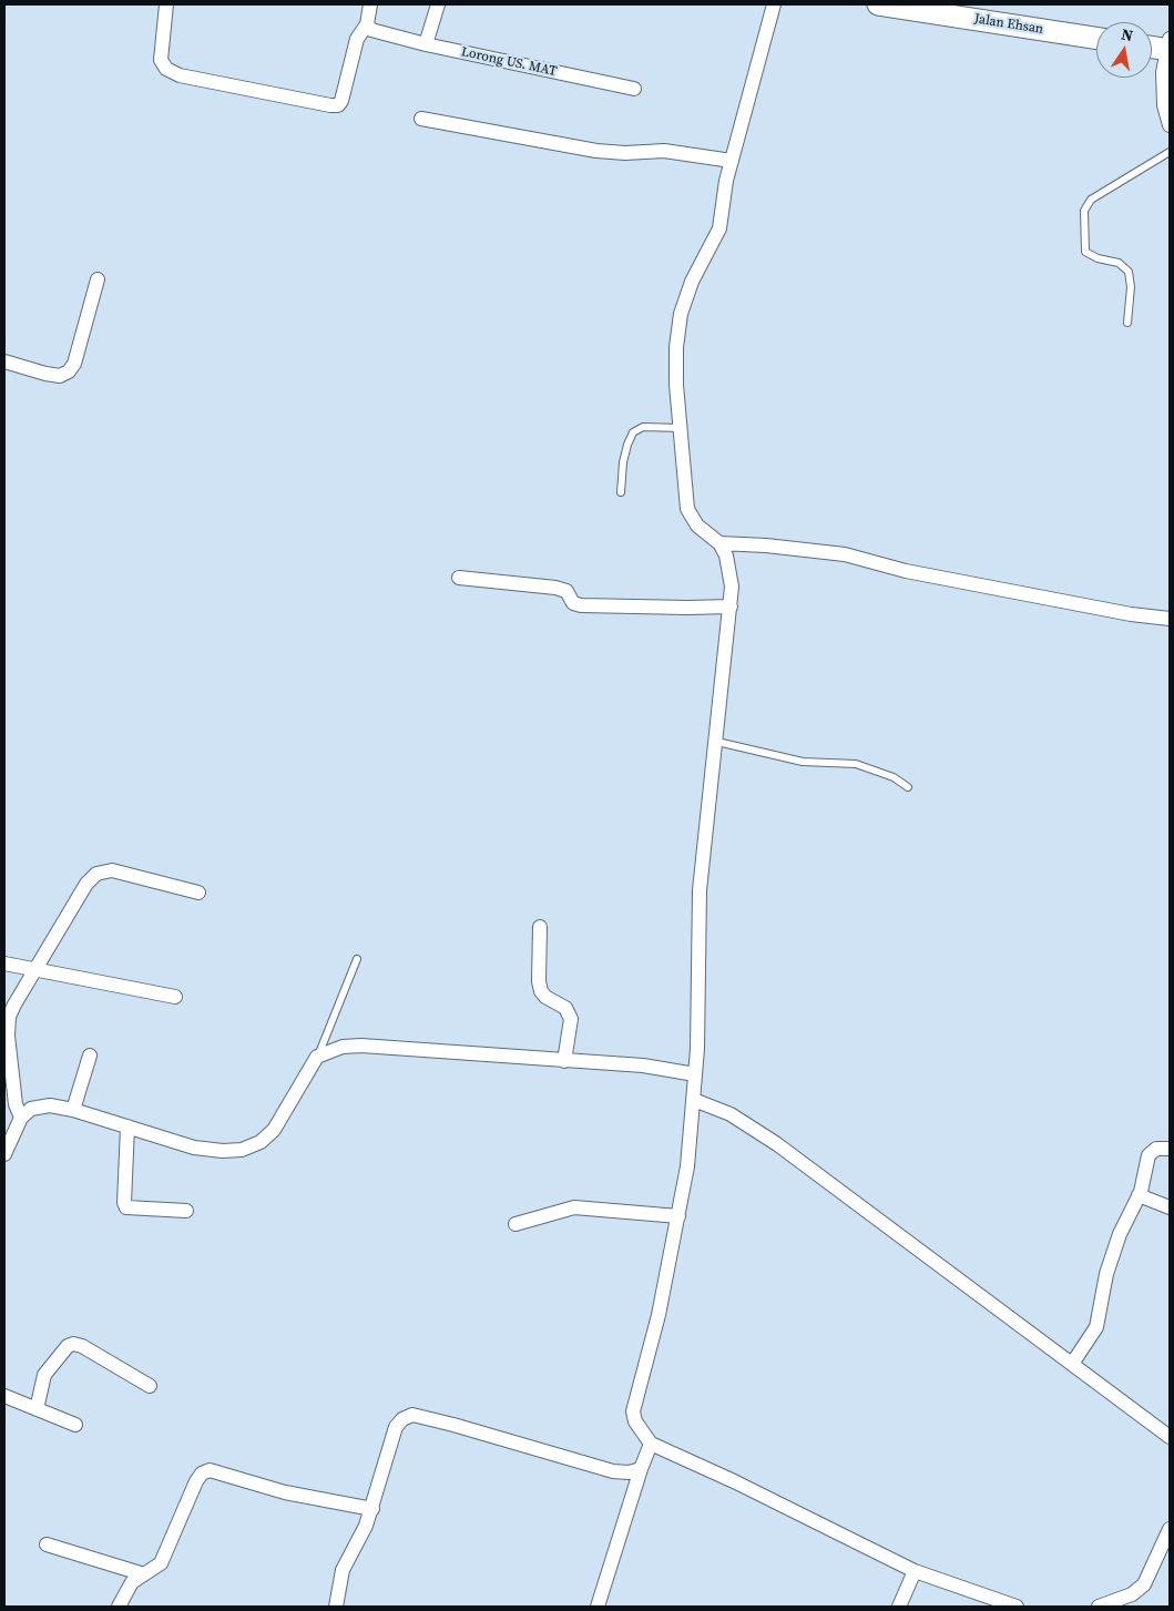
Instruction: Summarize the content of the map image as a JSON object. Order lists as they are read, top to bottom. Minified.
{"streets":{"main road":["Jalan Ehsan"],"street":["Lorong US. MAT"]},"north":"top"}
